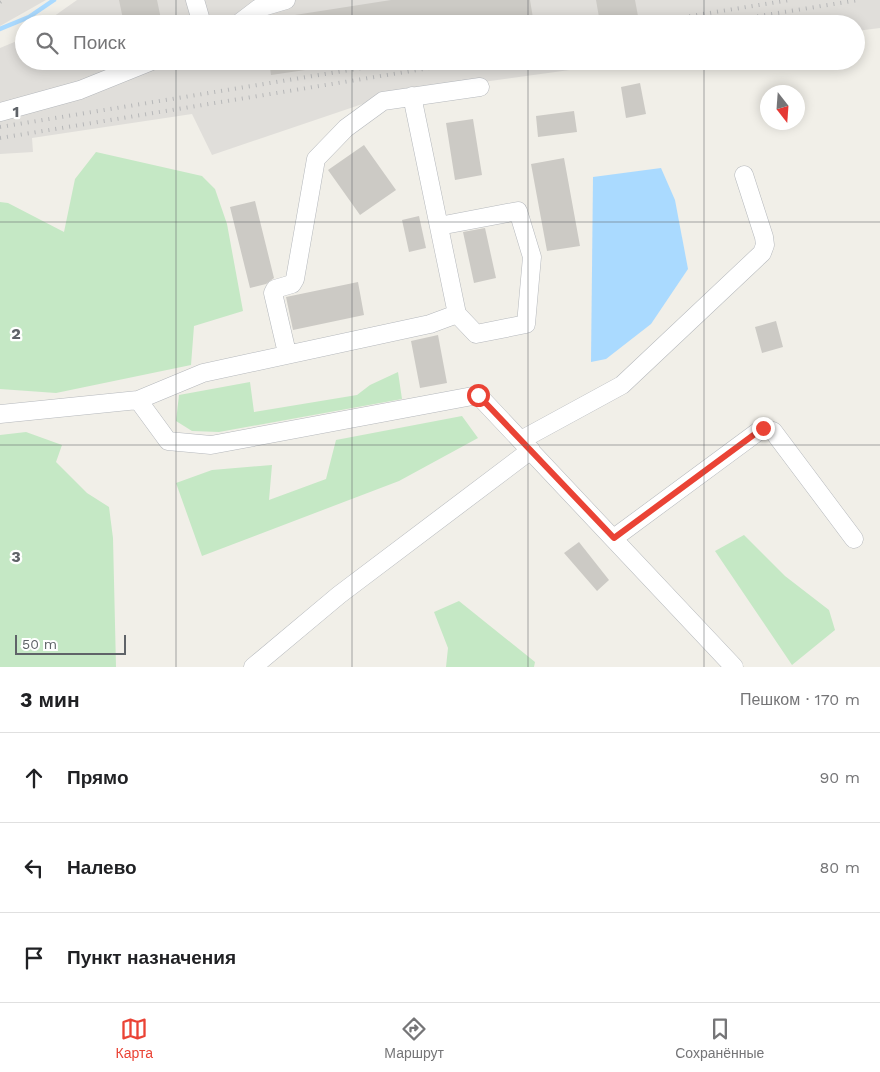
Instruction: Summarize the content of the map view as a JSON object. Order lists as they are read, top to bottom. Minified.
{"scale_bar":"50 m","north":"bottom","page":{"search":"Поиск","scale":"50 m","heading":["3 мин","Пешком · 170 m"],"list":[["Прямо","90 m"],["Налево","80 m"],"Пункт назначения"],"nav":["Карта","Маршрут","Сохранённые"]},"grid":{"rows":["1","2","3"]}}
